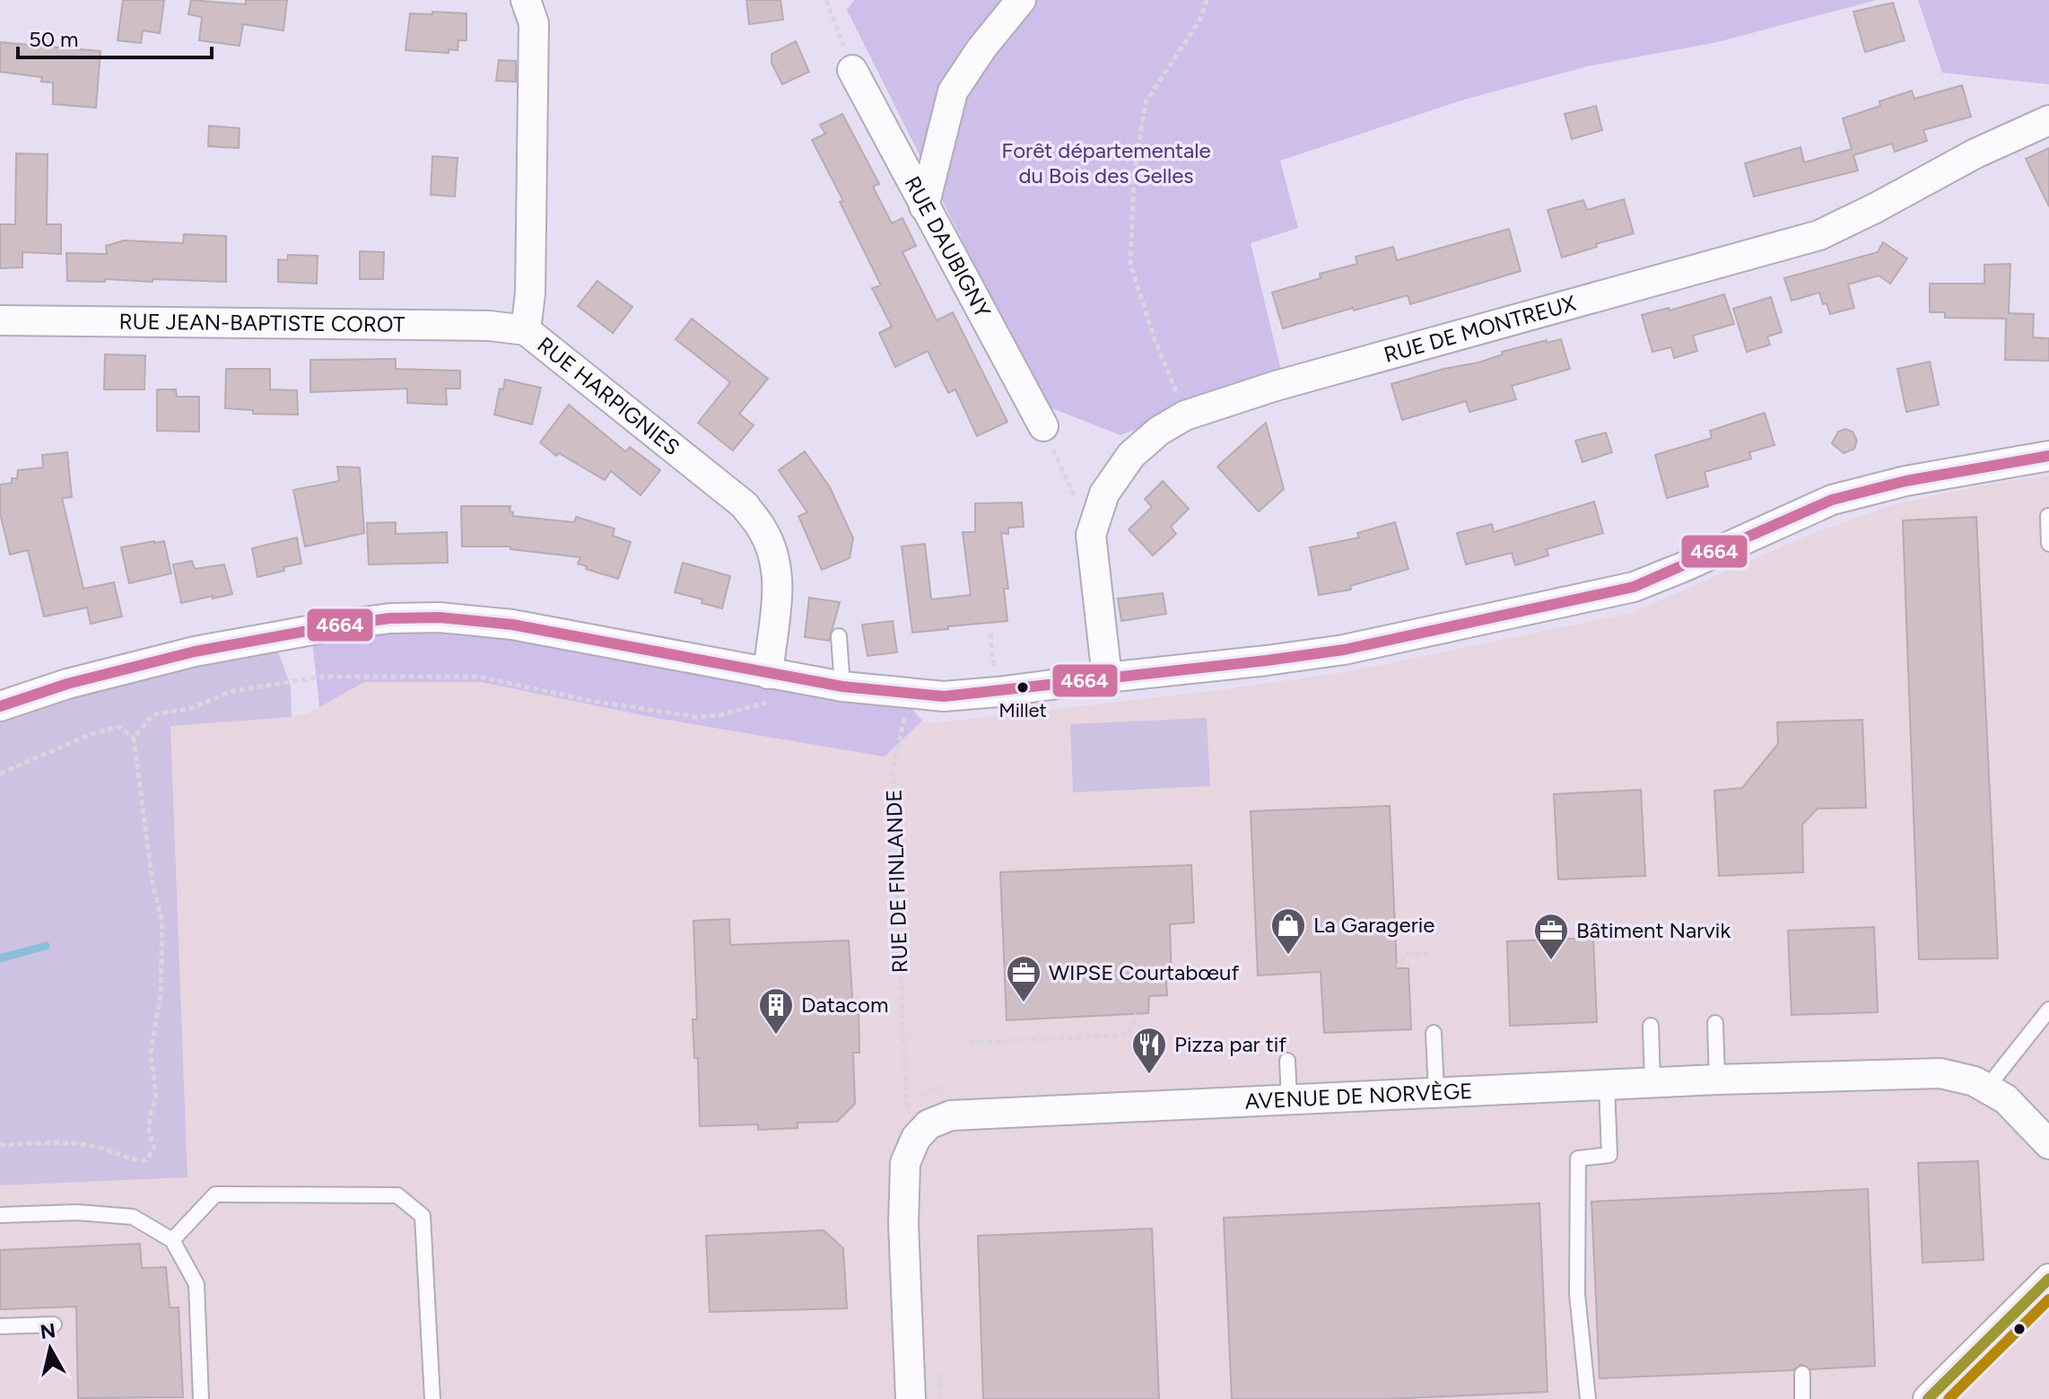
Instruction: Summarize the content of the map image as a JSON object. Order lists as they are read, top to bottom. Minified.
{"streets":{"street":["RUE DAUBIGNY","RUE JEAN-BAPTISTE COROT","RUE DE MONTREUX","RUE HARPIGNIES","AVENUE DE NORVÈGE"],"path":["RUE DE FINLANDE"]},"crossings":[["RUE JEAN-BAPTISTE COROT","RUE HARPIGNIES"],["RUE DE FINLANDE","AVENUE DE NORVÈGE"]],"parks":["Forêt départementale du Bois des Gelles"],"places":{"other":["Millet"],"shop":["La Garagerie"],"office":["Bâtiment Narvik","WIPSE Courtabœuf"],"building":["Datacom"],"restaurant":["Pizza par tif"]},"lines":["transit line 4664"],"scale_bar":"50 m","north":"top"}
